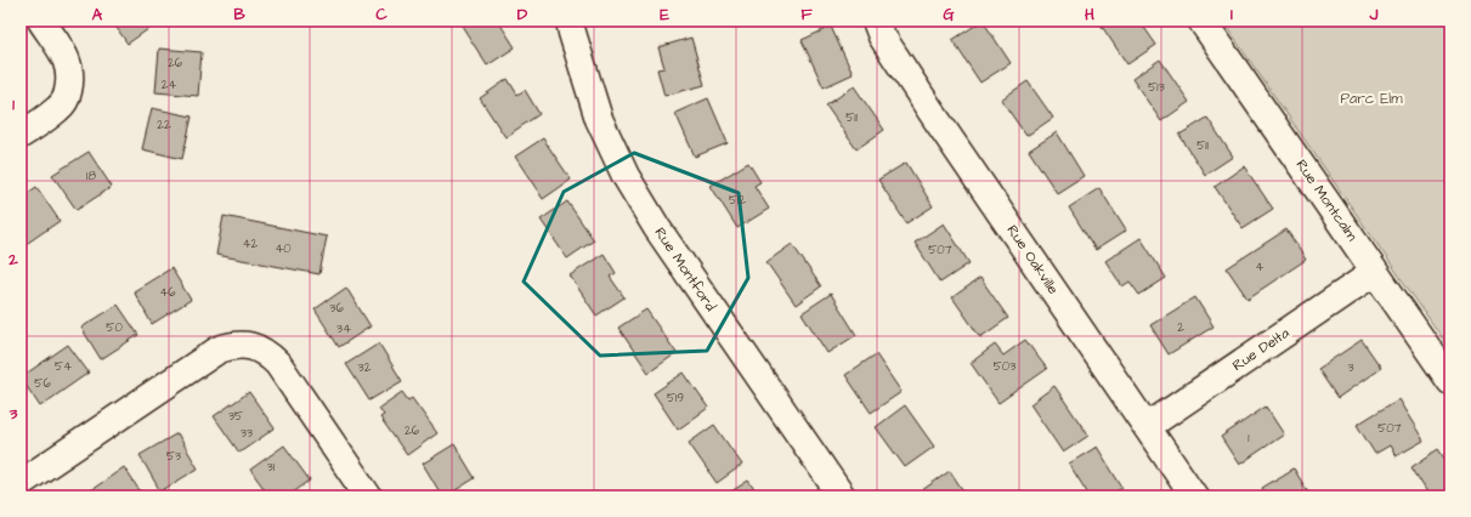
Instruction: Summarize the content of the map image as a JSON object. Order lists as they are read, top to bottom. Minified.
{"streets":{"street":["Rue Montcalm","Rue Oakville","Rue Montford","Rue Delta"]},"crossings":[["Rue Montcalm","Rue Delta"],["Rue Oakville","Rue Delta"]],"parks":["Parc Elm"],"house_numbers":["26","24","513","511","22","511","18","512","42","40","507","4","46","36","50","2","34","54","503","32","3","56","519","35","507","26","33","1","53","31"],"grid":{"columns":["A","B","C","D","E","F","G","H","I","J"],"rows":["1","2","3"]}}
